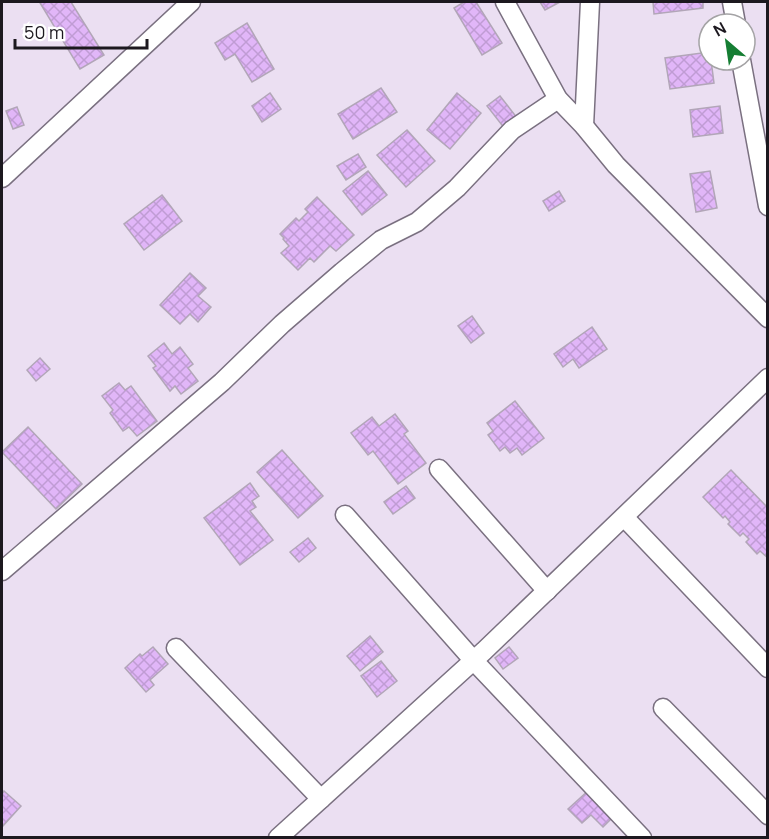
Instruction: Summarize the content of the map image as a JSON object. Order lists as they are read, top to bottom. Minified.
{"scale_bar":"50 m","north":"top left"}
